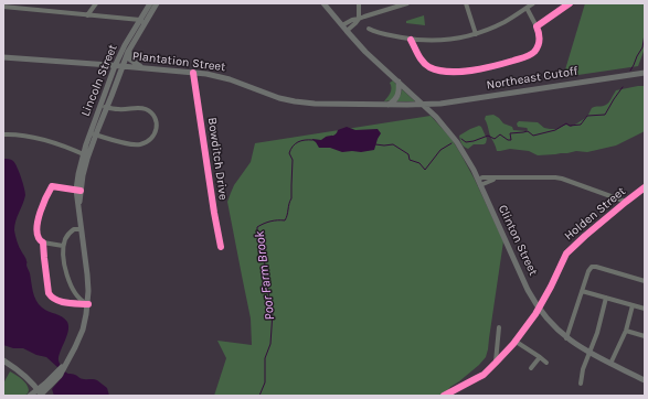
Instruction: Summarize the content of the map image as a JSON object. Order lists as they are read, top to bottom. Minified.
{"streets":{"main road":["Plantation Street","Northeast Cutoff","Lincoln Street","Clinton Street"],"street":["Bowditch Drive","Holden Street"]},"crossings":[["Plantation Street","Northeast Cutoff"],["Plantation Street","Lincoln Street"],["Plantation Street","Bowditch Drive"],["Plantation Street","Clinton Street"],["Northeast Cutoff","Clinton Street"],["Holden Street","Clinton Street"]],"water":["Poor Farm Brook"]}
